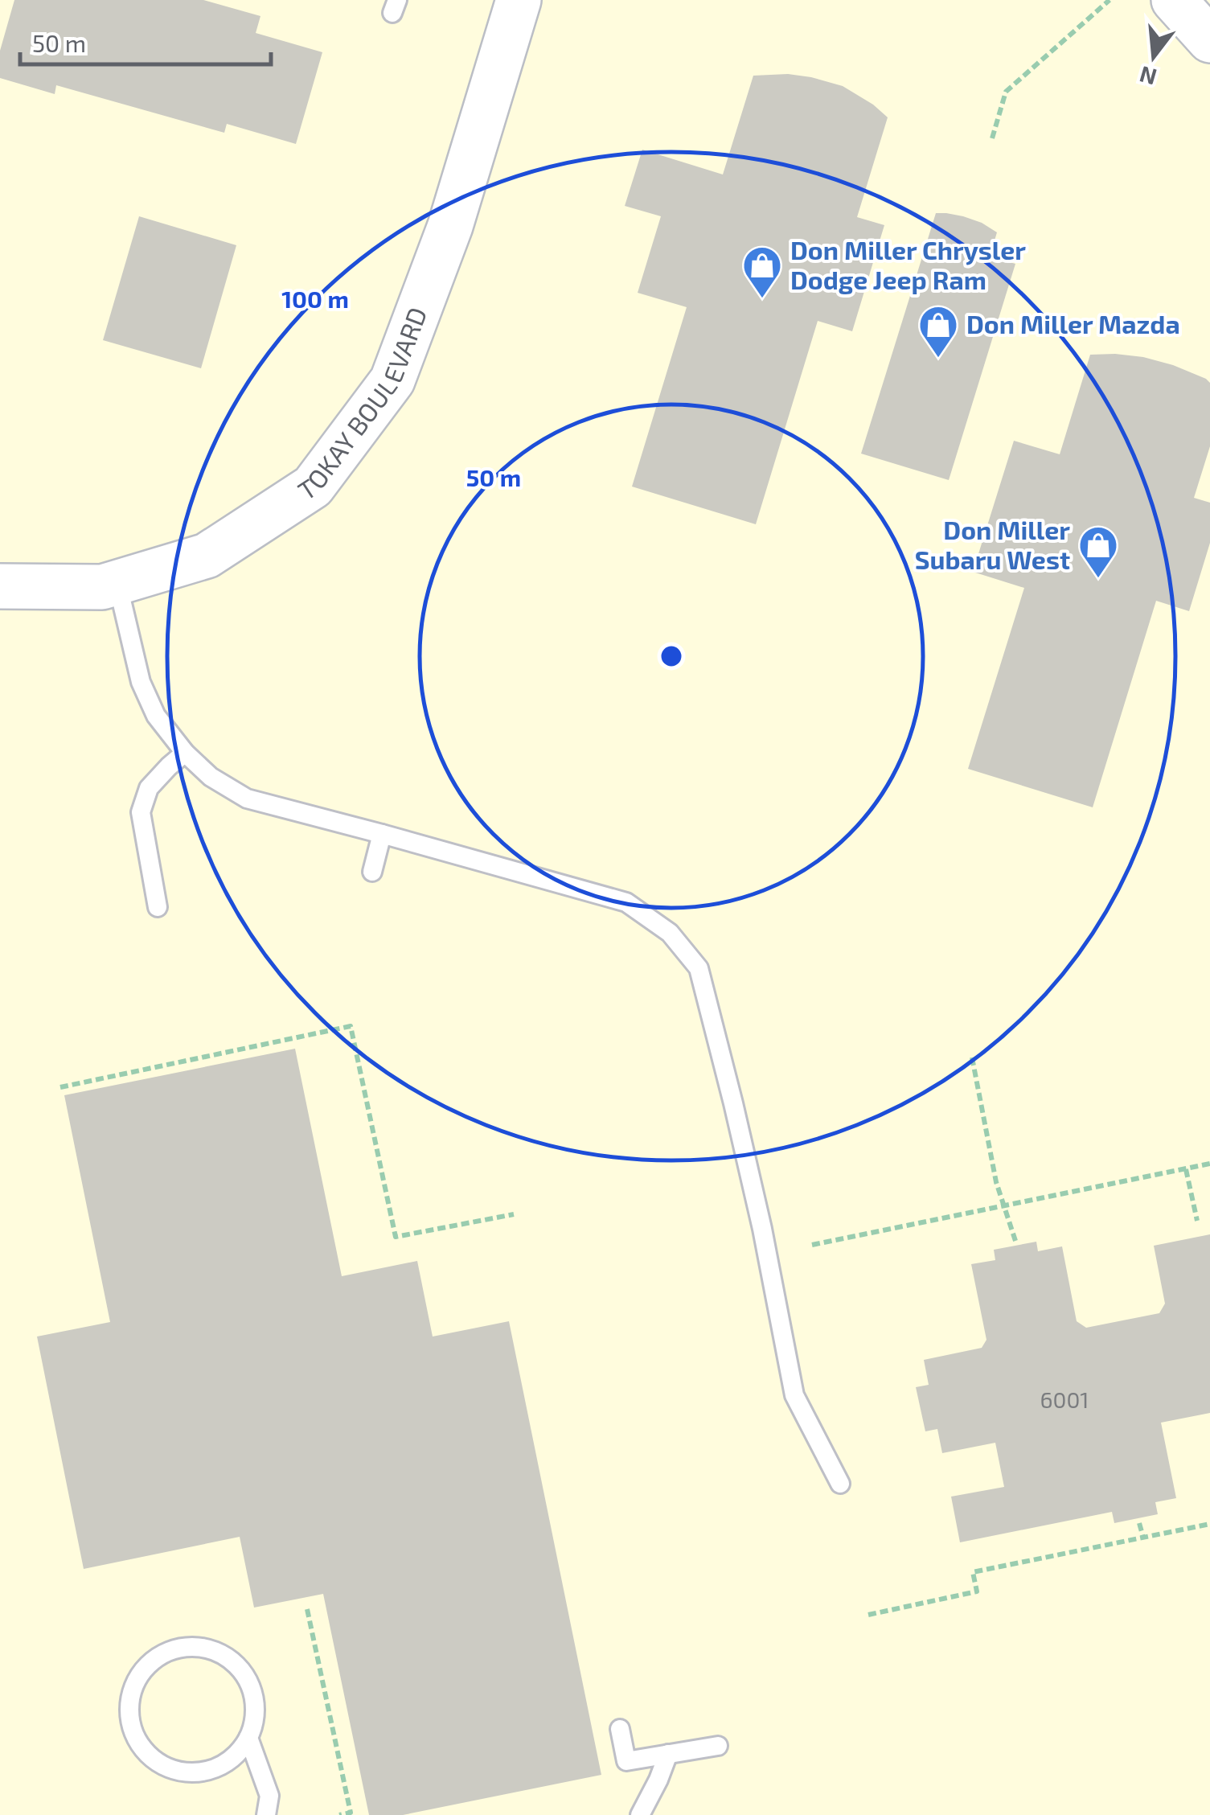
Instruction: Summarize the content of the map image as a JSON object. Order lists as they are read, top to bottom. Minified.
{"streets":{"street":["TOKAY BOULEVARD"]},"places":{"shop":["Don Miller Chrysler Dodge Jeep Ram","Don Miller Mazda","Don Miller Subaru West"]},"house_numbers":["6001"],"scale_bar":"50 m","north":"bottom","rings":["100 m","50 m"]}
